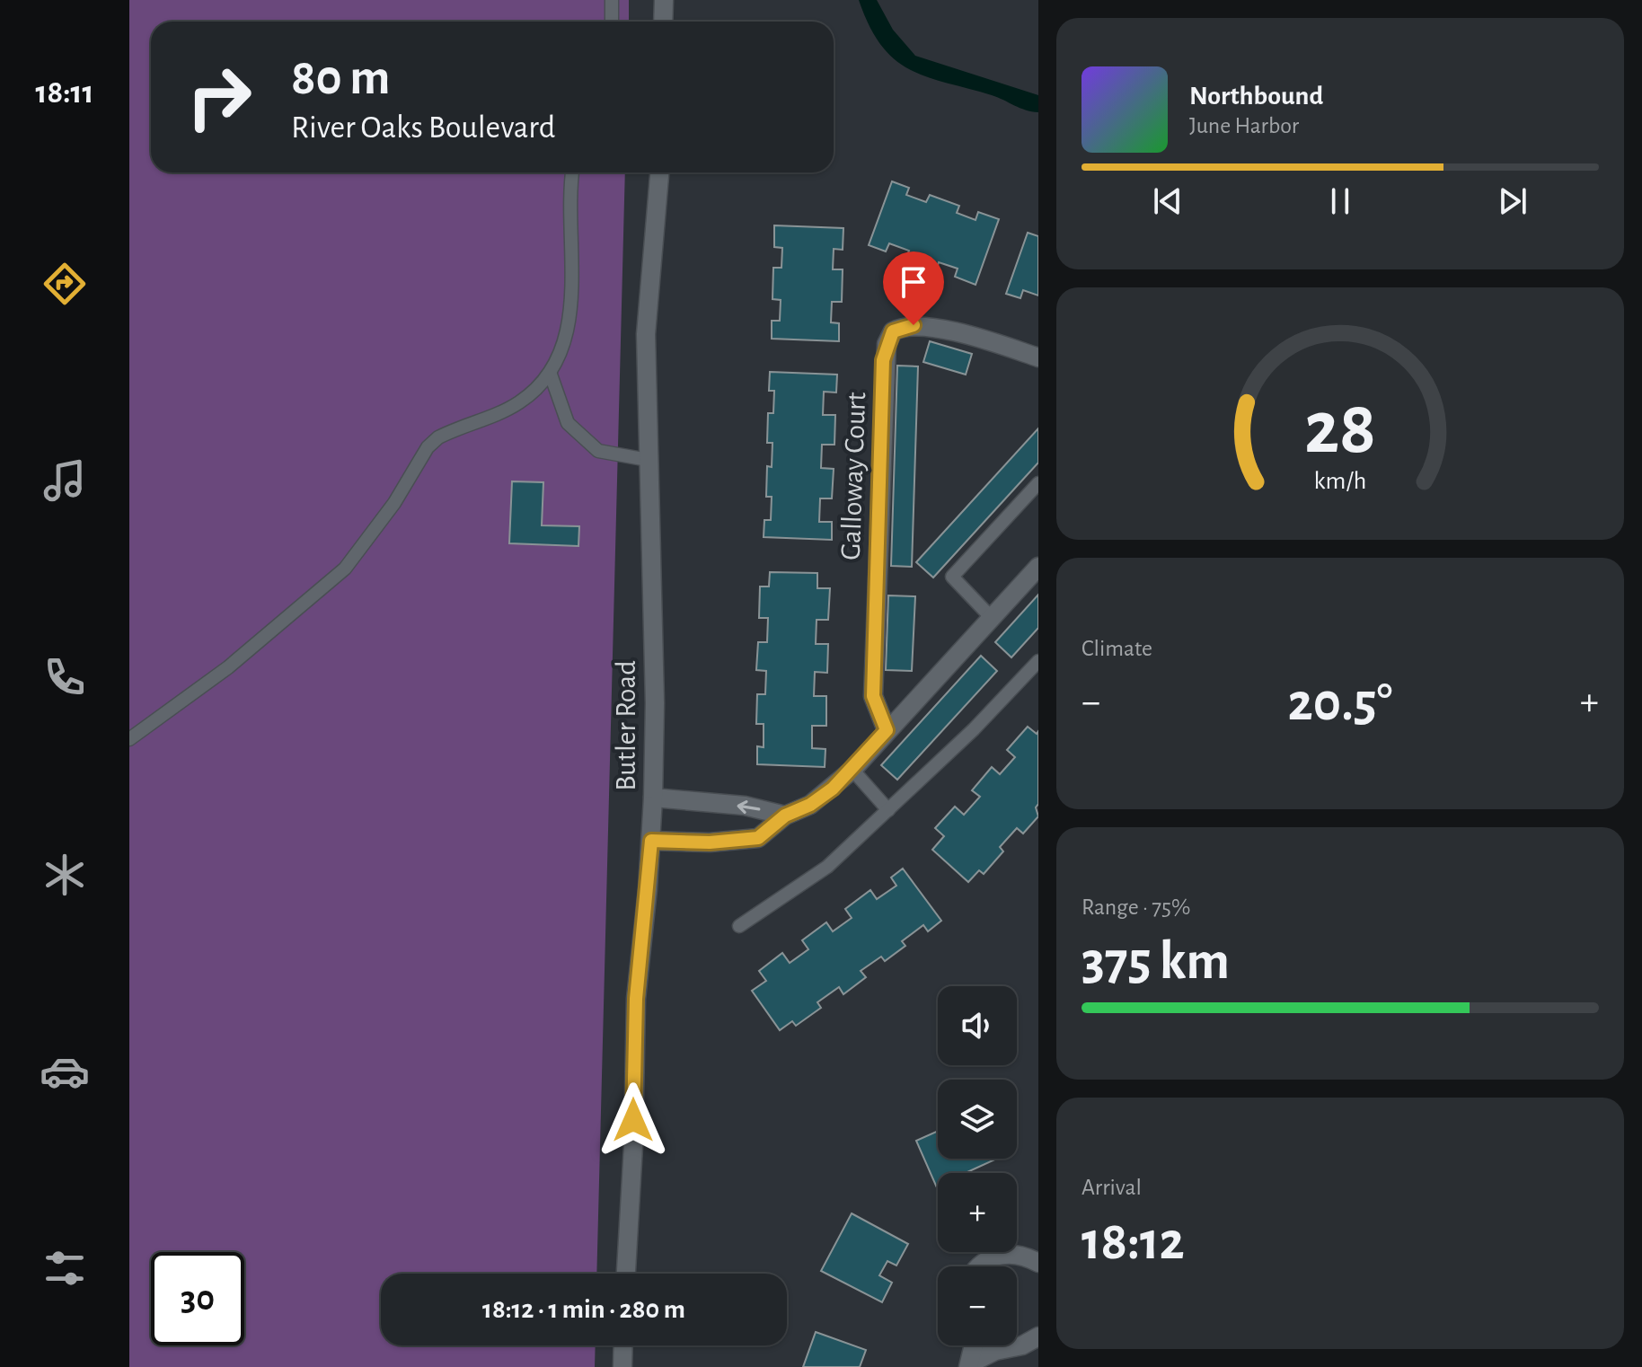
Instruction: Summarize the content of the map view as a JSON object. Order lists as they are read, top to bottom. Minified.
{"streets":{"street":["Galloway Court","Butler Road"]},"page":{"tabs":"18:11","turn":["80 m","River Oaks Boulevard"],"song":["Northbound","June Harbor"],"tile":["Climate",["Range · 75%","375 km"],["Arrival","18:12"]],"heat":["−","20.5°","+"],"map_buttons":["+","−"],"limit":"30","trip":"18:12 · 1 min · 280 m","gauge":["28","km/h"]}}
